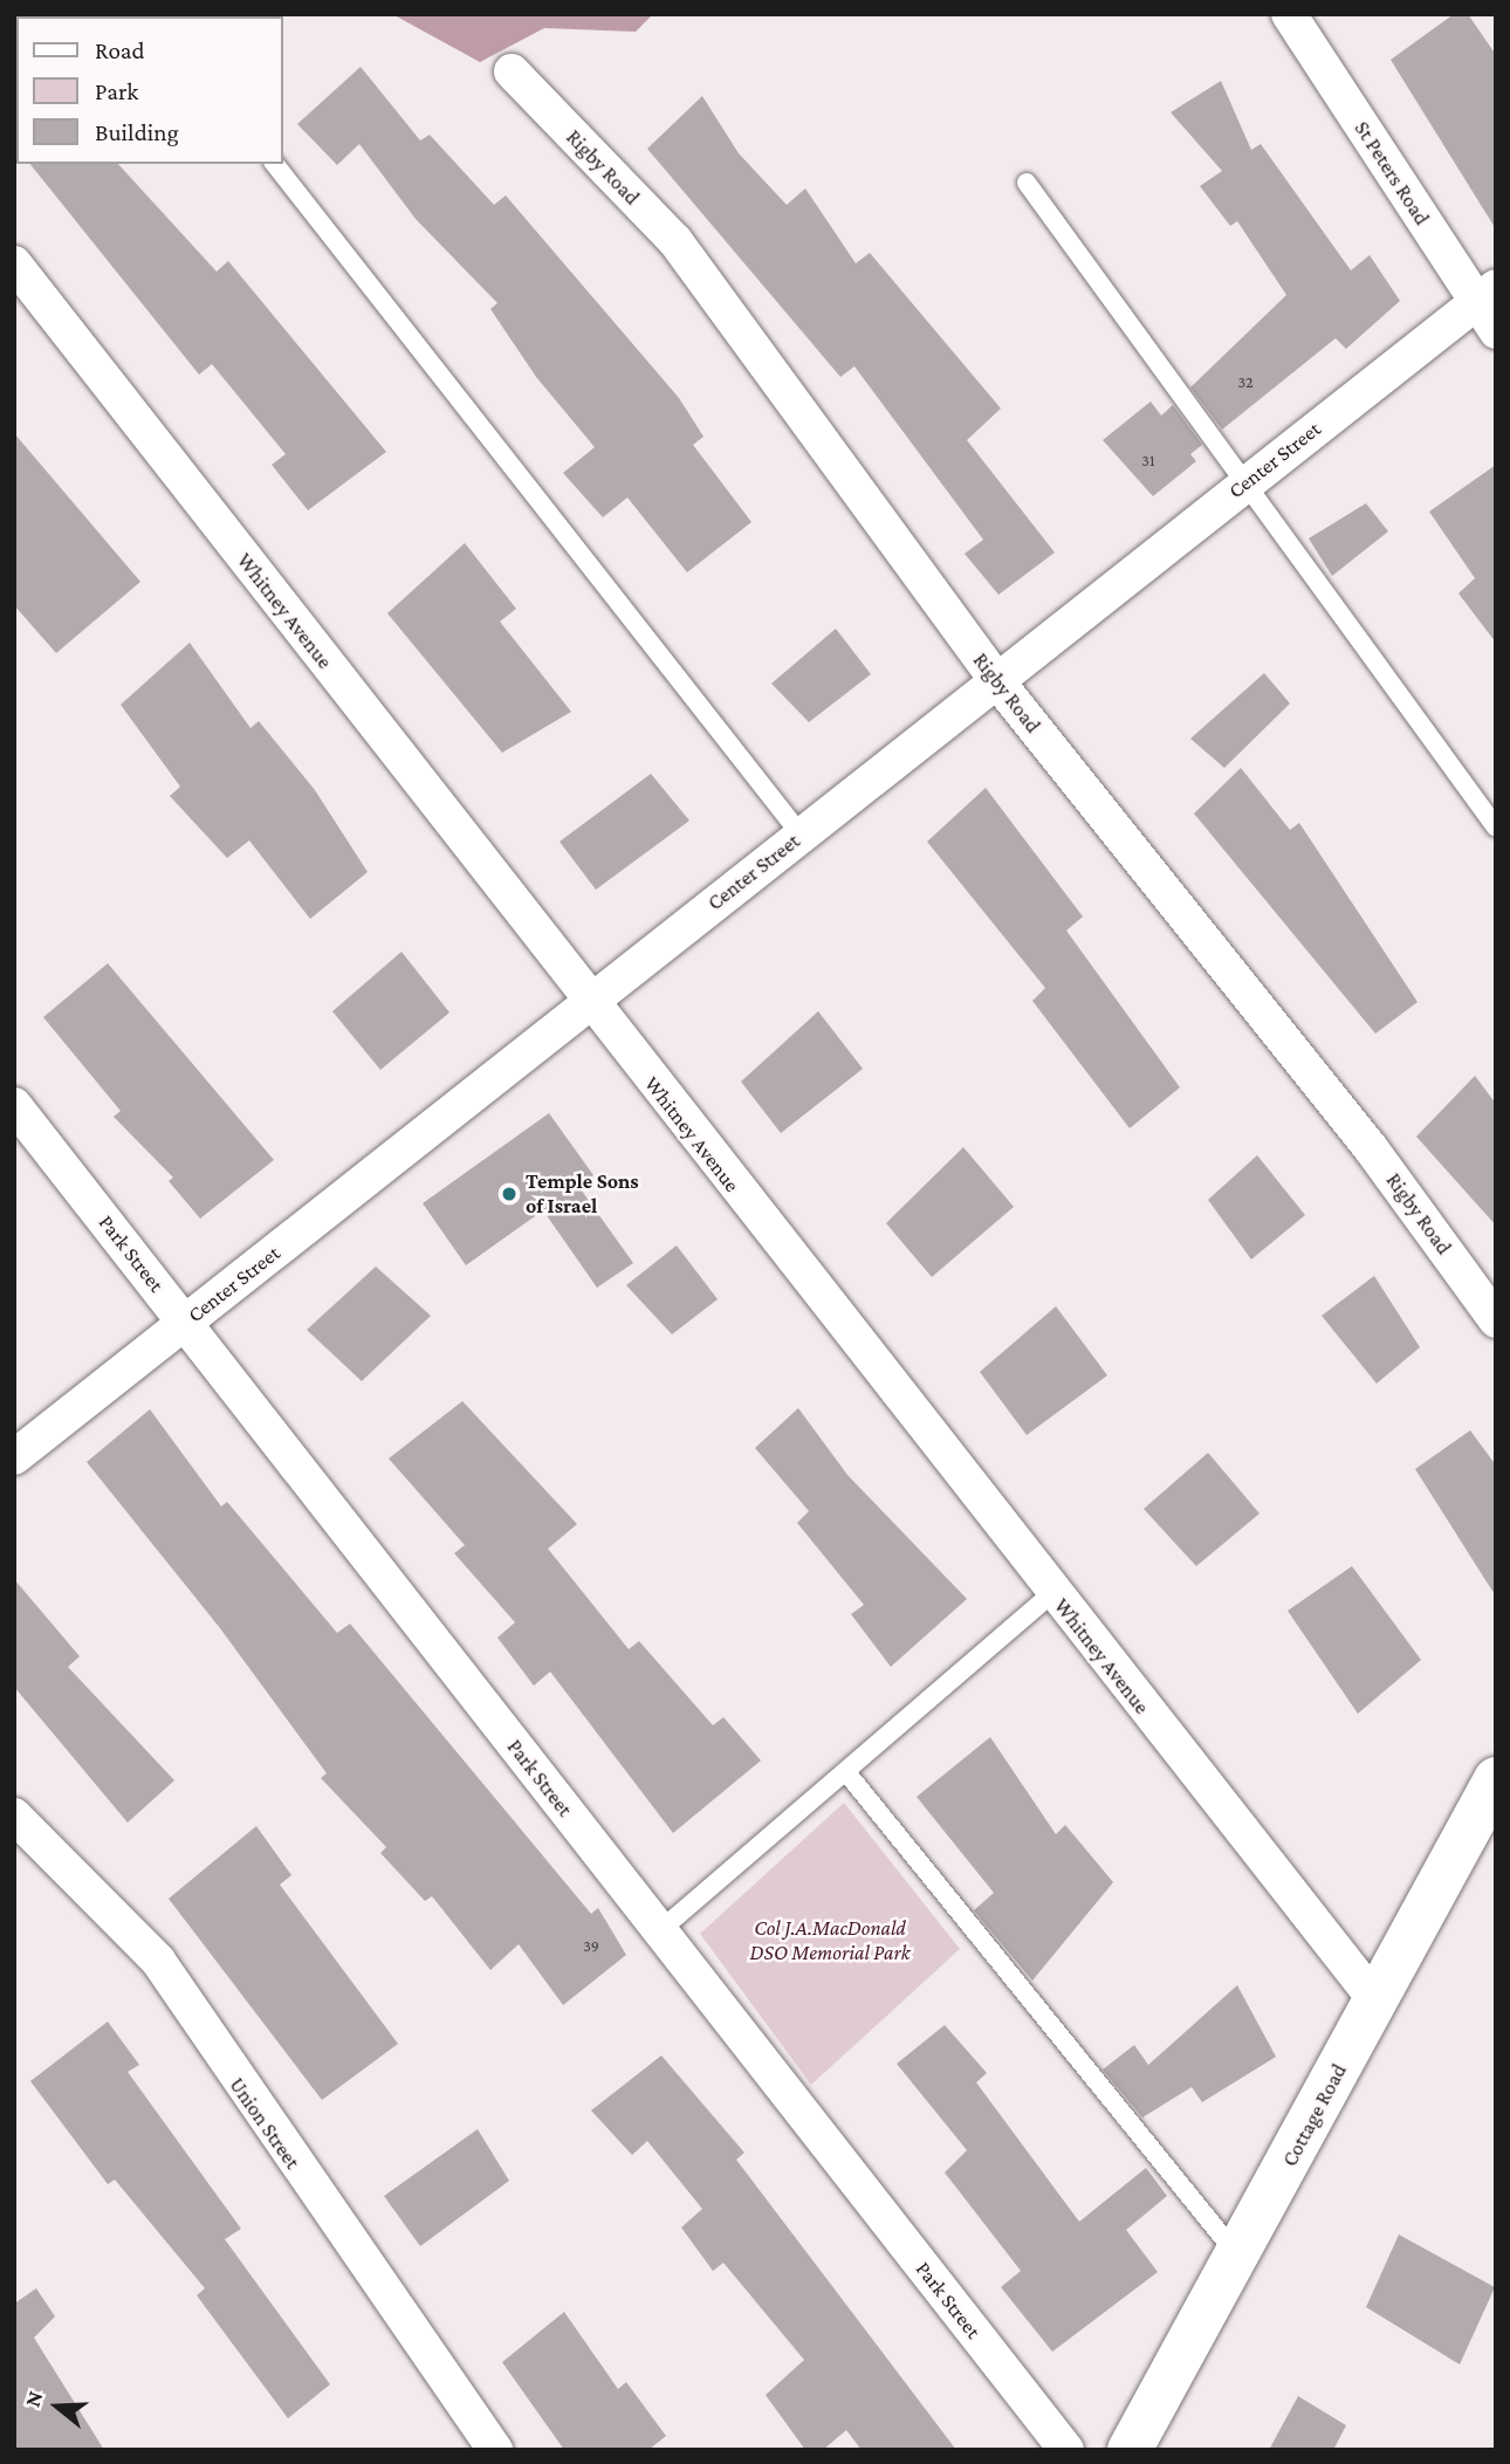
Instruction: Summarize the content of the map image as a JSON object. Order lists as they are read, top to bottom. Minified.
{"streets":{"main road":["Cottage Road"],"street":["Rigby Road","St Peters Road","Center Street","Whitney Avenue","Park Street","Union Street"]},"crossings":[["Rigby Road","Center Street"],["St Peters Road","Center Street"],["Center Street","Whitney Avenue"],["Center Street","Park Street"],["Whitney Avenue","Cottage Road"]],"parks":["Col J.A.MacDonald DSO Memorial Park"],"places":["Temple Sons of Israel"],"house_numbers":["32","31","39"],"legend":["Road","Park","Building"],"north":"left"}
